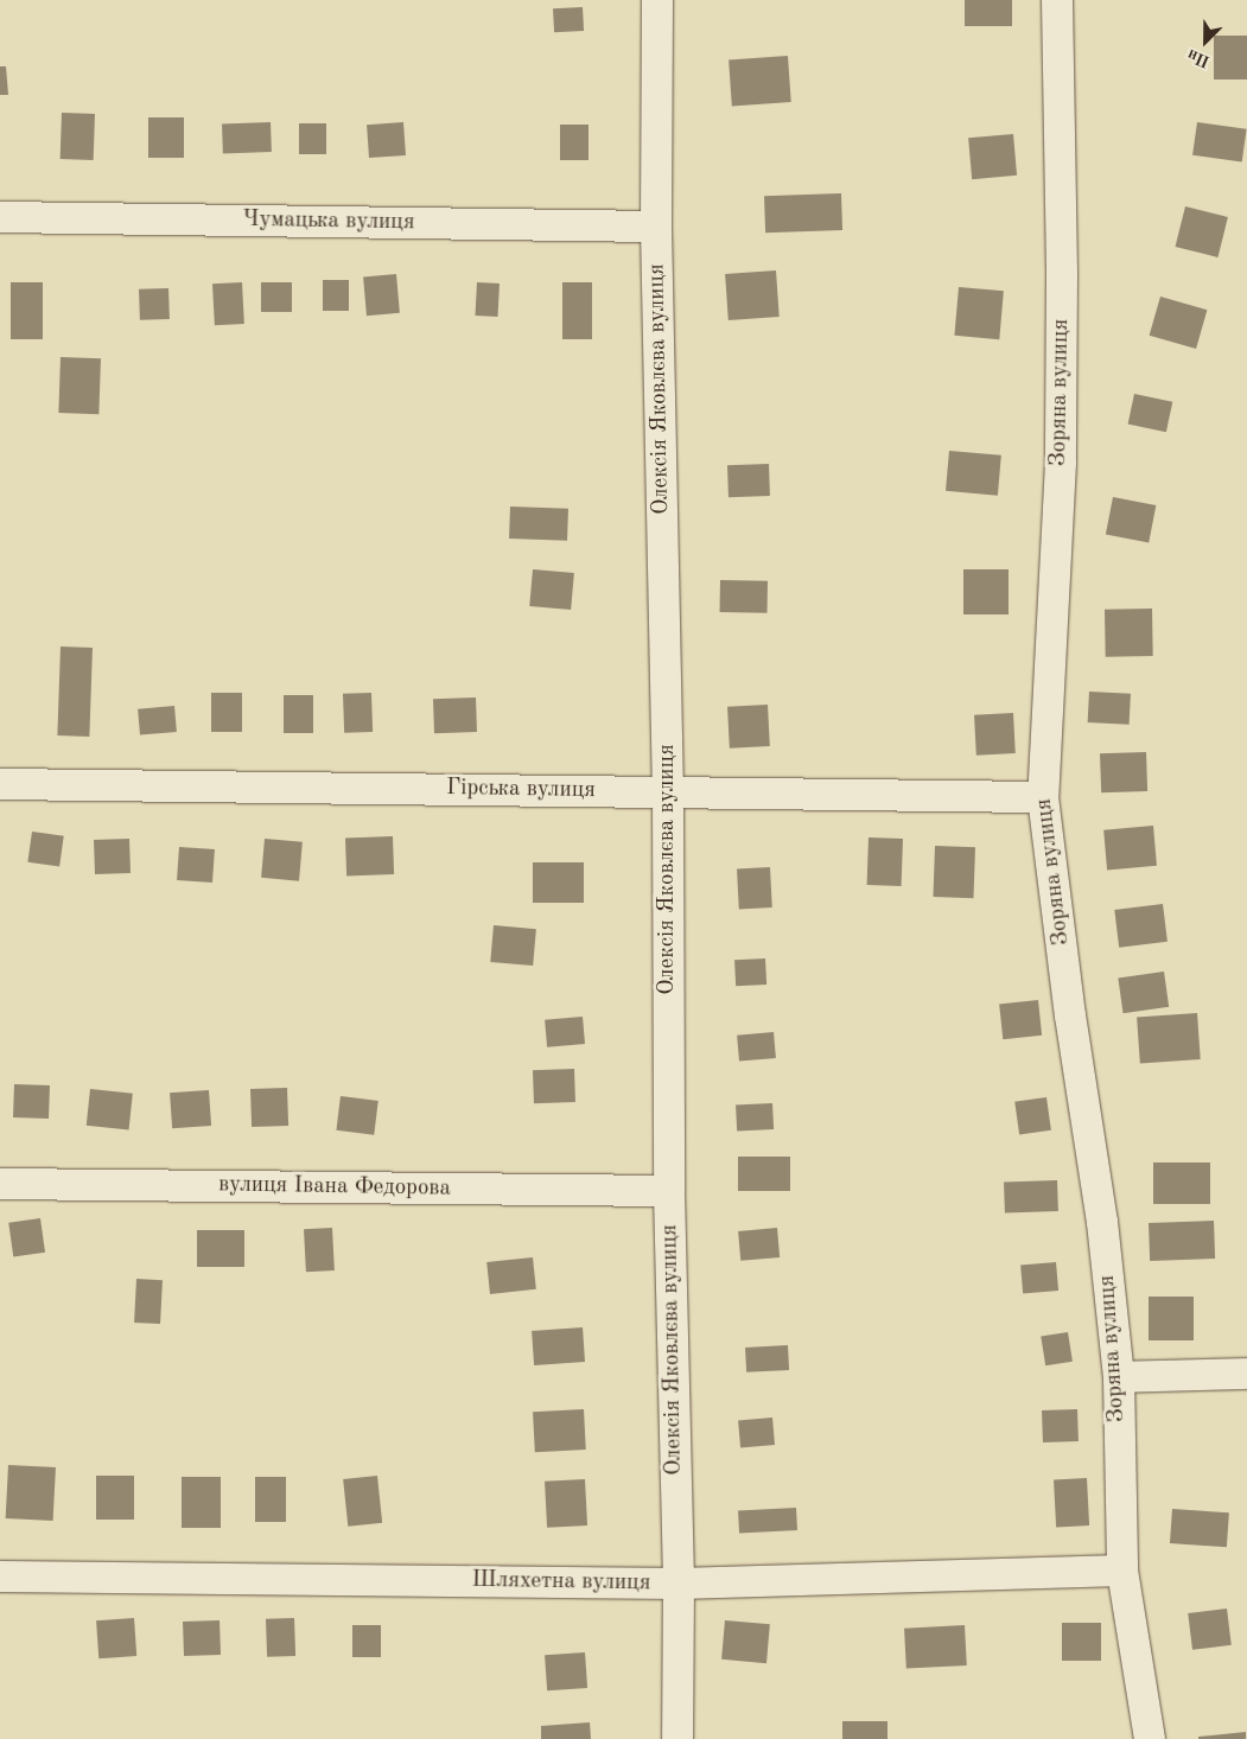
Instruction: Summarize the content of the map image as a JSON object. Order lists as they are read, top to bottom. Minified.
{"streets":{"street":["Чумацька вулиця","Олексія Яковлєва вулиця","Зоряна вулиця","Гірська вулиця","вулиця Івана Федорова","Шляхетна вулиця"]},"crossings":[["Чумацька вулиця","Олексія Яковлєва вулиця"],["Олексія Яковлєва вулиця","Гірська вулиця"],["Олексія Яковлєва вулиця","вулиця Івана Федорова"],["Олексія Яковлєва вулиця","Шляхетна вулиця"],["Зоряна вулиця","Гірська вулиця"],["Зоряна вулиця","Шляхетна вулиця"]],"north":"bottom left"}
